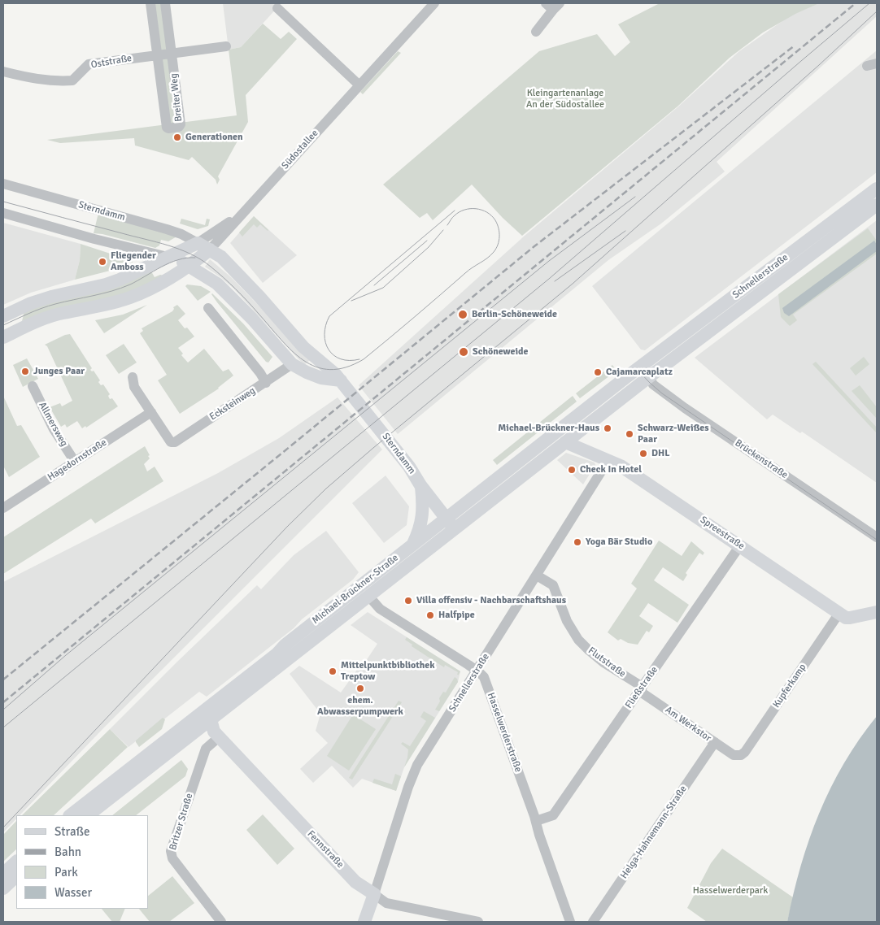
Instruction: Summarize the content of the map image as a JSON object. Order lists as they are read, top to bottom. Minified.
{"streets":{"main road":["Sterndamm","Schnellerstraße","Spreestraße","Michael-Brückner-Straße","Fennstraße"],"street":["Oststraße","Breiter Weg","Südostallee","Ecksteinweg","Allmersweg","Brückenstraße","Hagedornstraße","Flutstraße","Kupferkamp","Fließstraße","Am Werkstor","Hasselwerderstraße","Britzer Straße","Helga-Hahnemann-Straße"]},"crossings":[["Oststraße","Breiter Weg"],["Südostallee","Sterndamm"],["Sterndamm","Michael-Brückner-Straße"],["Schnellerstraße","Brückenstraße"],["Schnellerstraße","Spreestraße"],["Schnellerstraße","Michael-Brückner-Straße"],["Schnellerstraße","Flutstraße"],["Schnellerstraße","Hasselwerderstraße"],["Schnellerstraße","Fennstraße"],["Ecksteinweg","Hagedornstraße"],["Allmersweg","Hagedornstraße"],["Brückenstraße","Michael-Brückner-Straße"],["Spreestraße","Michael-Brückner-Straße"],["Spreestraße","Kupferkamp"],["Spreestraße","Fließstraße"],["Michael-Brückner-Straße","Hasselwerderstraße"],["Michael-Brückner-Straße","Fennstraße"],["Flutstraße","Fließstraße"],["Flutstraße","Am Werkstor"],["Kupferkamp","Am Werkstor"],["Fließstraße","Am Werkstor"],["Fließstraße","Hasselwerderstraße"],["Am Werkstor","Helga-Hahnemann-Straße"],["Britzer Straße","Fennstraße"]],"parks":["Kleingartenanlage An der Südostallee","Hasselwerderpark"],"places":["Generationen","Fliegender Amboss","Berlin-Schöneweide","Schöneweide","Junges Paar","Cajamarcaplatz","Michael-Brückner-Haus","Schwarz-Weißes Paar","DHL","Check In Hotel","Yoga Bär Studio","Villa offensiv - Nachbarschaftshaus","Halfpipe","Mittelpunktbibliothek Treptow","ehem. Abwasserpumpwerk"],"legend":["Straße","Bahn","Park","Wasser"]}
